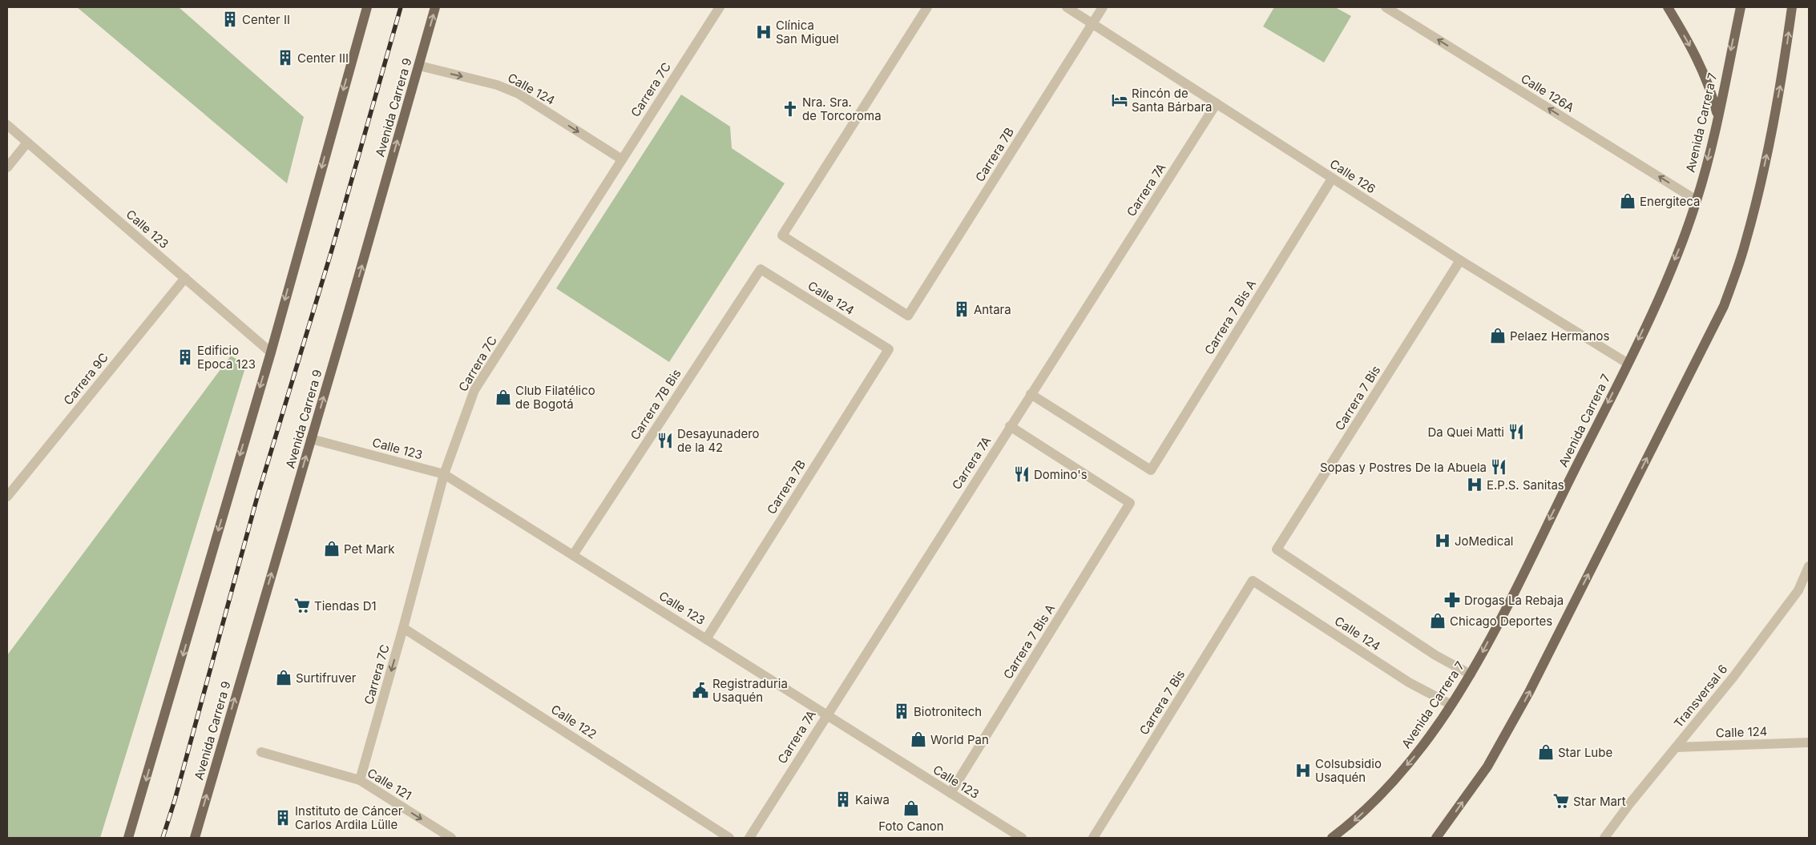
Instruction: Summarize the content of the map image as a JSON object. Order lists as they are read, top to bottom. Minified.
{"streets":{"main road":["Avenida Carrera 9","Avenida Carrera 7"],"street":["Calle 124","Carrera 7C","Calle 126A","Carrera 7B","Calle 126","Carrera 7A","Calle 123","Carrera 7 Bis A","Carrera 9C","Carrera 7 Bis","Carrera 7B Bis","Transversal 6","Calle 122","Calle 121"]},"crossings":[["Calle 124","Carrera 7C"],["Calle 124","Avenida Carrera 9"],["Calle 124","Avenida Carrera 7"],["Calle 124","Carrera 7B"],["Calle 124","Carrera 7 Bis"],["Calle 124","Carrera 7B Bis"],["Calle 124","Transversal 6"],["Carrera 7C","Calle 123"],["Carrera 7C","Calle 122"],["Carrera 7C","Calle 121"],["Calle 126A","Avenida Carrera 7"],["Avenida Carrera 9","Calle 123"],["Avenida Carrera 7","Calle 126"],["Carrera 7B","Calle 126"],["Carrera 7B","Calle 123"],["Calle 126","Carrera 7A"],["Calle 126","Carrera 7 Bis A"],["Calle 126","Carrera 7 Bis"],["Carrera 7A","Calle 123"],["Carrera 7A","Carrera 7 Bis A"],["Calle 123","Carrera 7 Bis A"],["Calle 123","Carrera 9C"],["Calle 123","Carrera 7B Bis"]],"one_way":["Calle 126A","Calle 121"],"places":{"building":["Center II","Center III","Antara","Edificio Epoca 123","Biotronitech","Kaiwa","Instituto de Cáncer Carlos Ardila Lülle"],"hospital":["Clínica San Miguel","E.P.S. Sanitas","JoMedical","Colsubsidio Usaquén"],"hotel":["Rincón de Santa Bárbara"],"church":["Nra. Sra. de Torcoroma"],"shop":["Energiteca","Pelaez Hermanos","Club Filatélico de Bogotá","Pet Mark","Chicago Deportes","Surtifruver","World Pan","Star Lube","Foto Canon"],"restaurant":["Da Quei Matti","Desayunadero de la 42","Sopas y Postres De la Abuela","Domino's"],"pharmacy":["Drogas La Rebaja"],"supermarket":["Tiendas D1","Star Mart"],"public building":["Registraduria Usaquén"]}}
